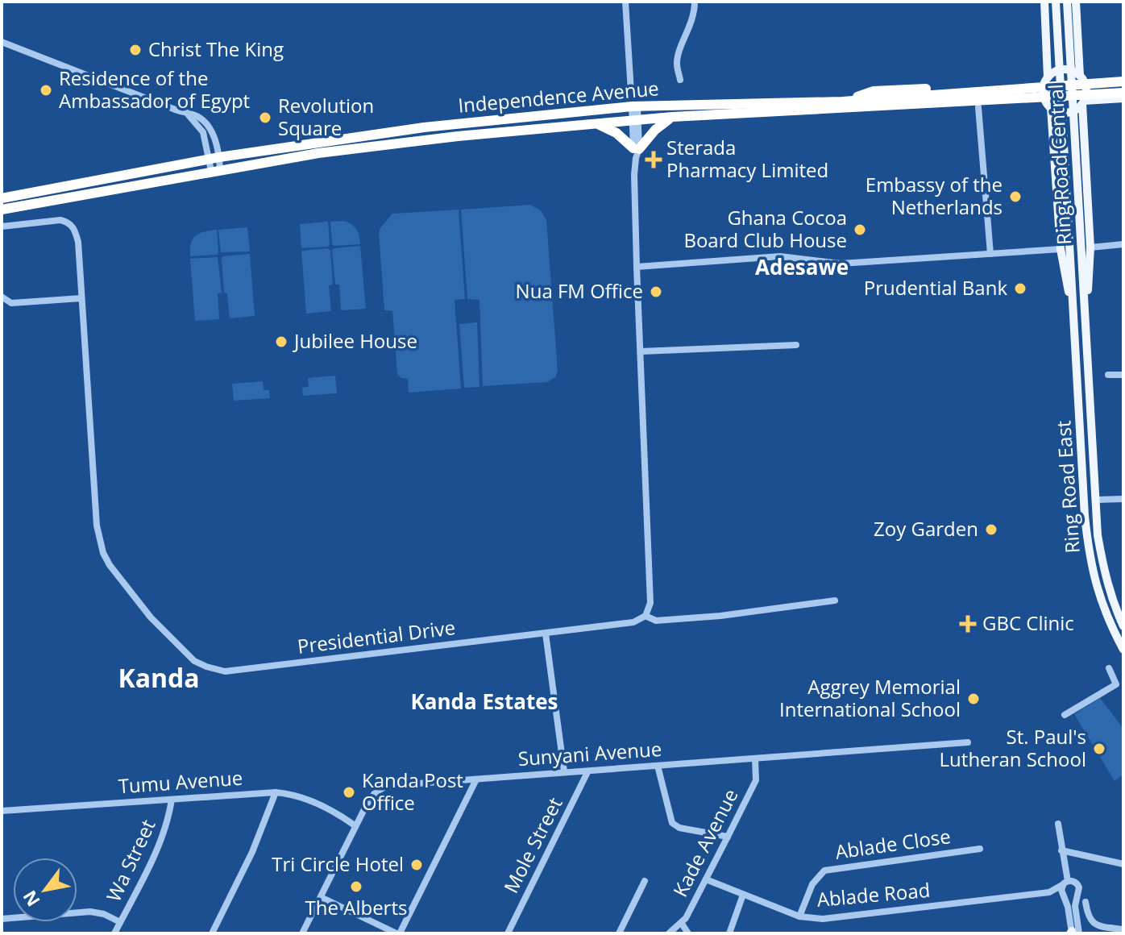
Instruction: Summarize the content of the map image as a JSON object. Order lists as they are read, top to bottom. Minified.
{"streets":{"highway":["Independence Avenue"],"main road":["Ring Road Central","Ring Road East"],"street":["Presidential Drive","Sunyani Avenue","Tumu Avenue","Kade Avenue","Ablade Close","Mole Street","Wa Street","Ablade Road"]},"crossings":[["Independence Avenue","Ring Road Central"],["Ring Road Central","Ring Road East"],["Sunyani Avenue","Tumu Avenue"],["Sunyani Avenue","Kade Avenue"],["Sunyani Avenue","Mole Street"],["Tumu Avenue","Wa Street"],["Kade Avenue","Ablade Road"],["Ablade Close","Ablade Road"]],"districts":["Adesawe","Kanda","Kanda Estates"],"places":{"other":["Christ The King","Residence of the Ambassador of Egypt","Revolution Square","Embassy of the Netherlands","Ghana Cocoa Board Club House","Prudential Bank","Nua FM Office","Jubilee House","Zoy Garden","Aggrey Memorial International School","St. Paul's Lutheran School","Kanda Post Office","Tri Circle Hotel","The Alberts"],"health":["Sterada Pharmacy Limited","GBC Clinic"]},"north":"bottom left"}
